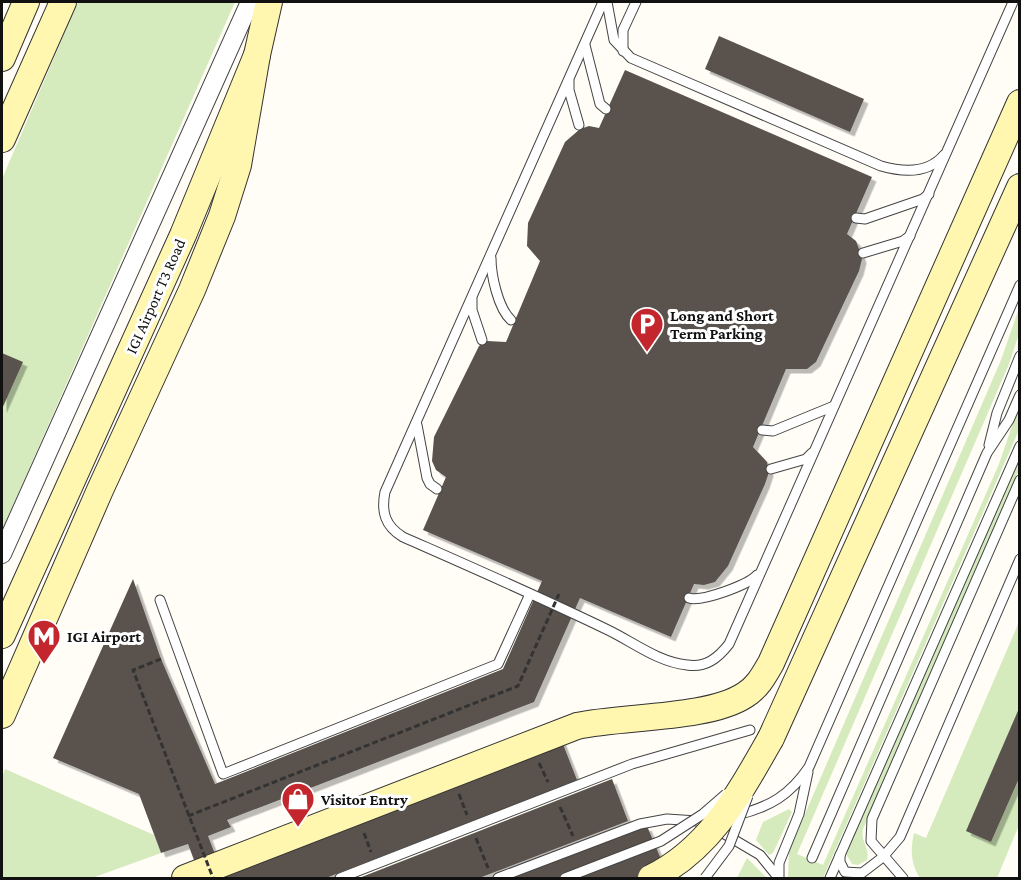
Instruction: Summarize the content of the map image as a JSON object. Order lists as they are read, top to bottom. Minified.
{"streets":{"main road":["IGI Airport T3 Road"]},"places":{"parking":["Long and Short Term Parking"],"metro station":["IGI Airport"],"shop":["Visitor Entry"]}}
